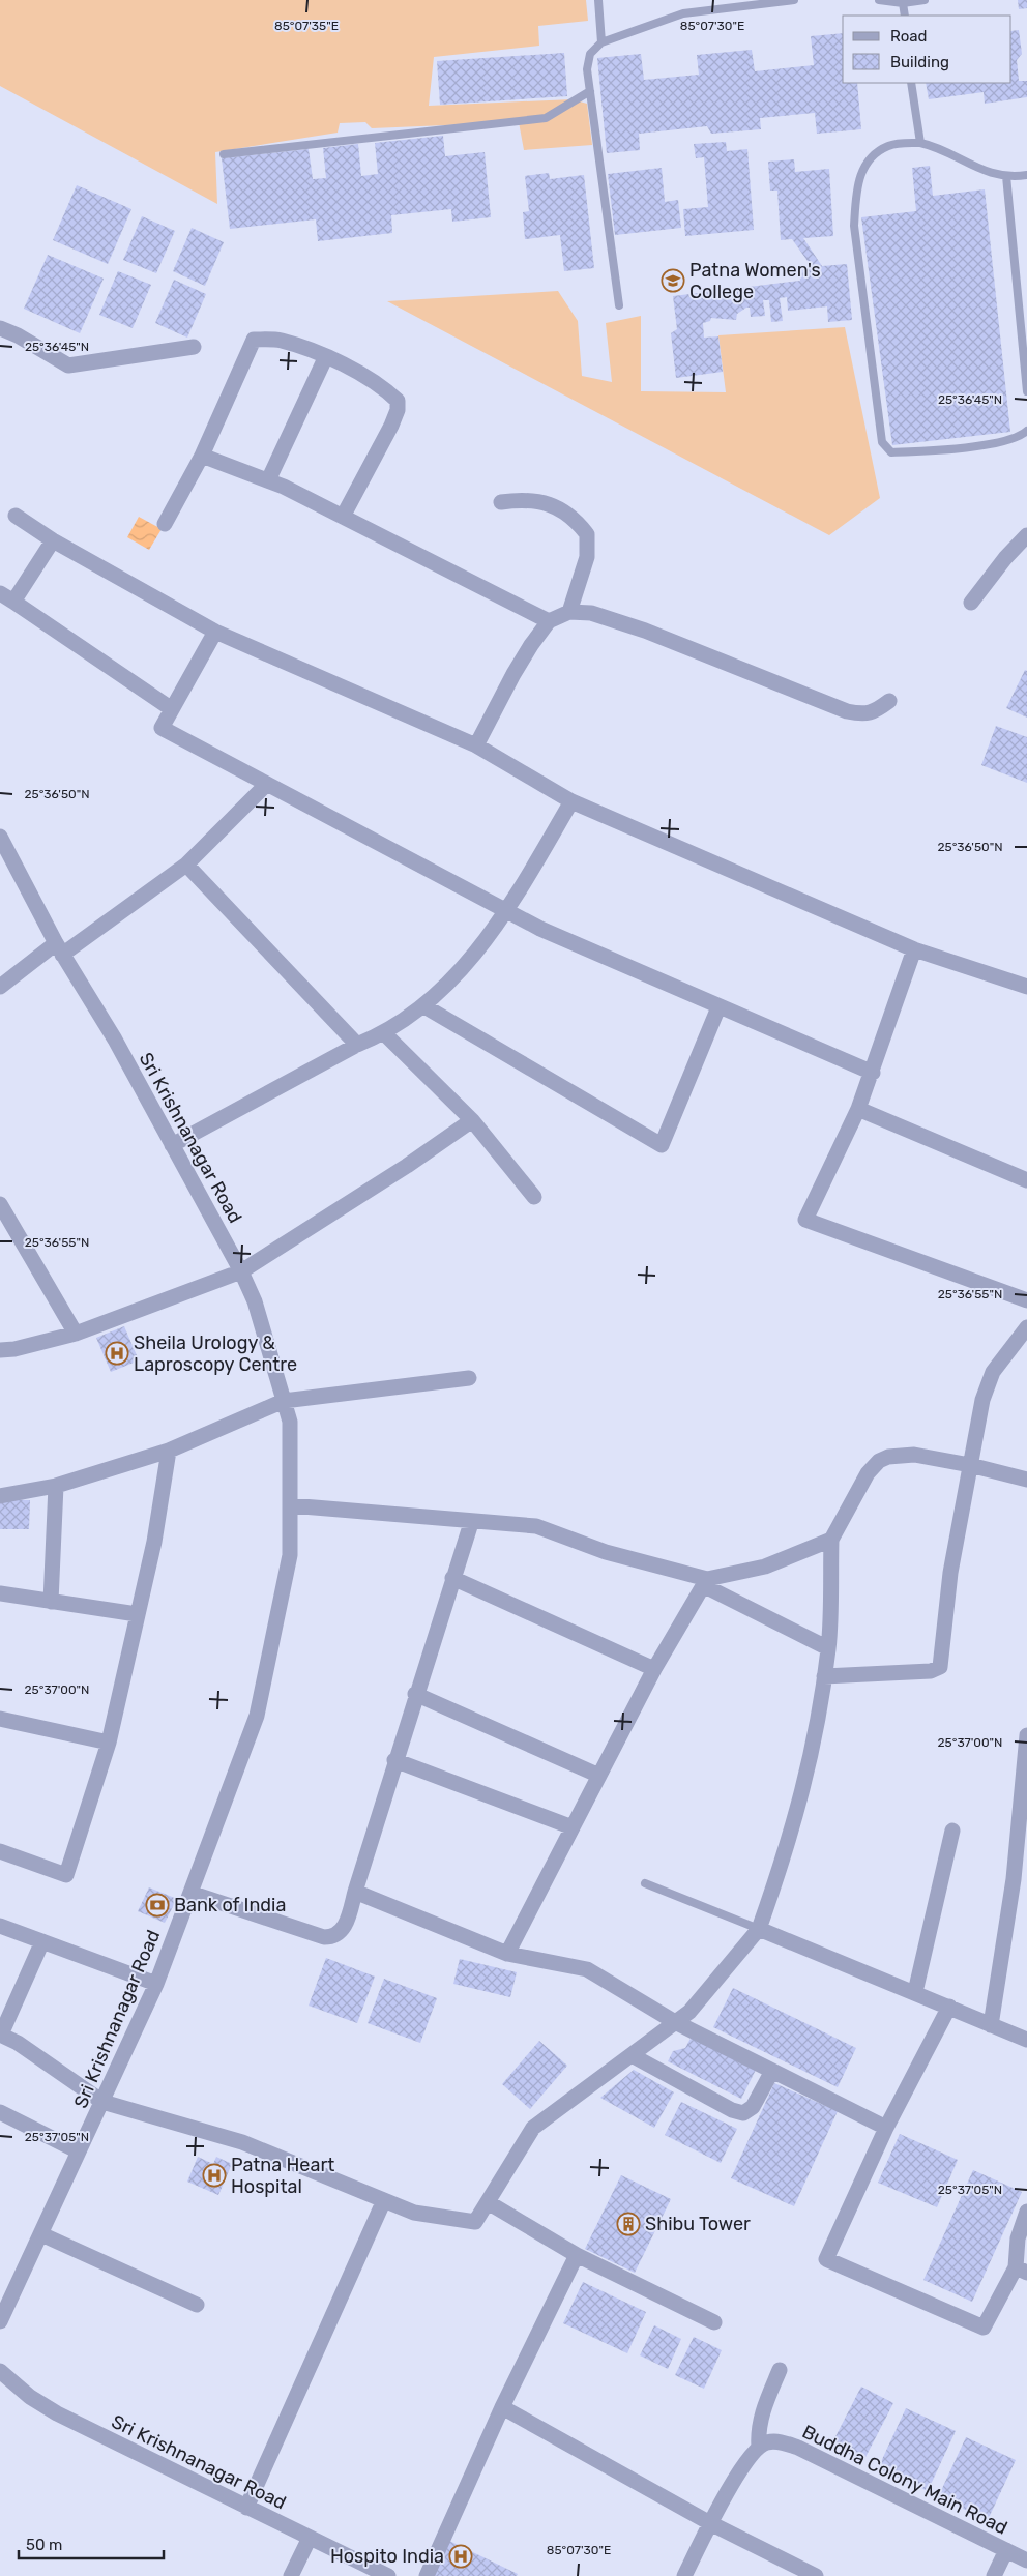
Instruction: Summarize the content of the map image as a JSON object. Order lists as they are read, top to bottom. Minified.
{"streets":{"street":["Sri Krishnanagar Road","Buddha Colony Main Road"]},"places":{"school or university":["Patna Women's College"],"hospital":["Sheila Urology & Laproscopy Centre","Patna Heart Hospital","Hospito India"],"bank":["Bank of India"],"building":["Shibu Tower"]},"legend":["Road","Building"],"scale_bar":"50 m","coordinates":["85°07'35\"E","85°07'30\"E","25°36'45\"N","25°36'50\"N","25°36'55\"N","25°37'00\"N","25°37'05\"N"]}
